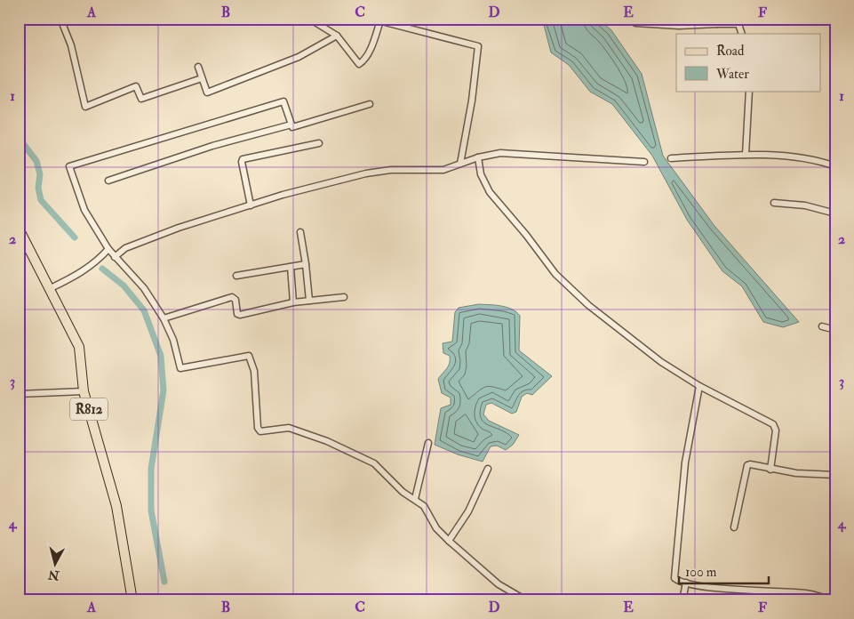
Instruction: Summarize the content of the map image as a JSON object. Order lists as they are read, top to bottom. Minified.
{"streets":{"main road":["R812"]},"legend":["Road","Water"],"scale_bar":"100 m","north":"bottom","grid":{"columns":["A","B","C","D","E","F"],"rows":["1","2","3","4"]}}
